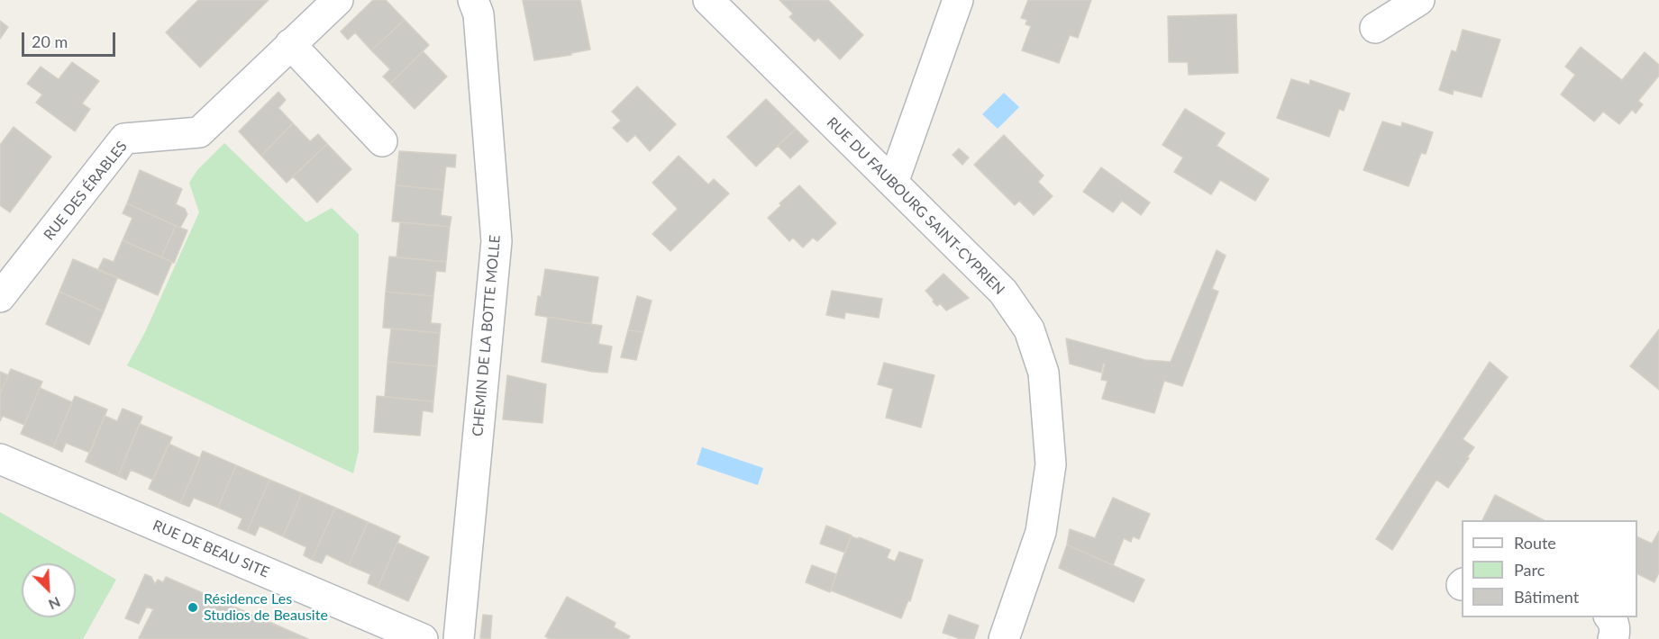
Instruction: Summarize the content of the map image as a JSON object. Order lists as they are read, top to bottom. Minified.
{"streets":{"street":["RUE DES ÉRABLES","RUE DU FAUBOURG SAINT-CYPRIEN","CHEMIN DE LA BOTTE MOLLE","RUE DE BEAU SITE"]},"places":["Résidence Les Studios de Beausite"],"legend":["Route","Parc","Bâtiment"],"scale_bar":"20 m","north":"bottom right"}
